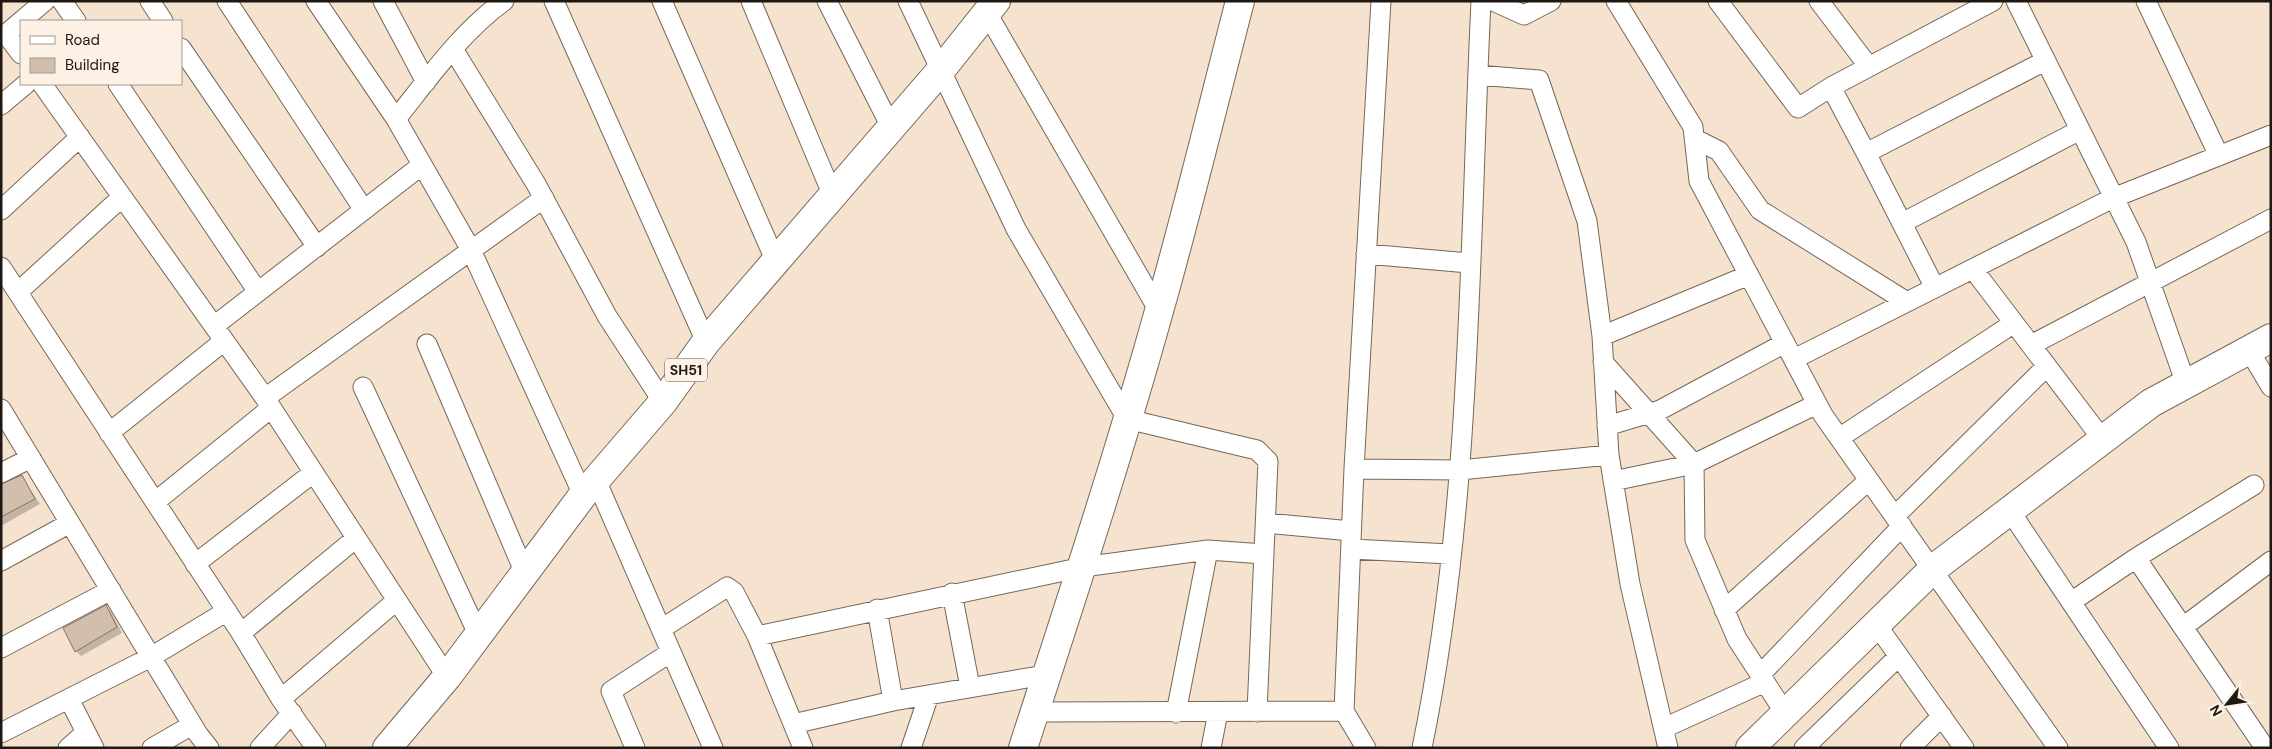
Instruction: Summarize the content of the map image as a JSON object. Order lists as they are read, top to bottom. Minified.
{"streets":{"street":["SH51"]},"legend":["Road","Building"],"north":"bottom left"}
